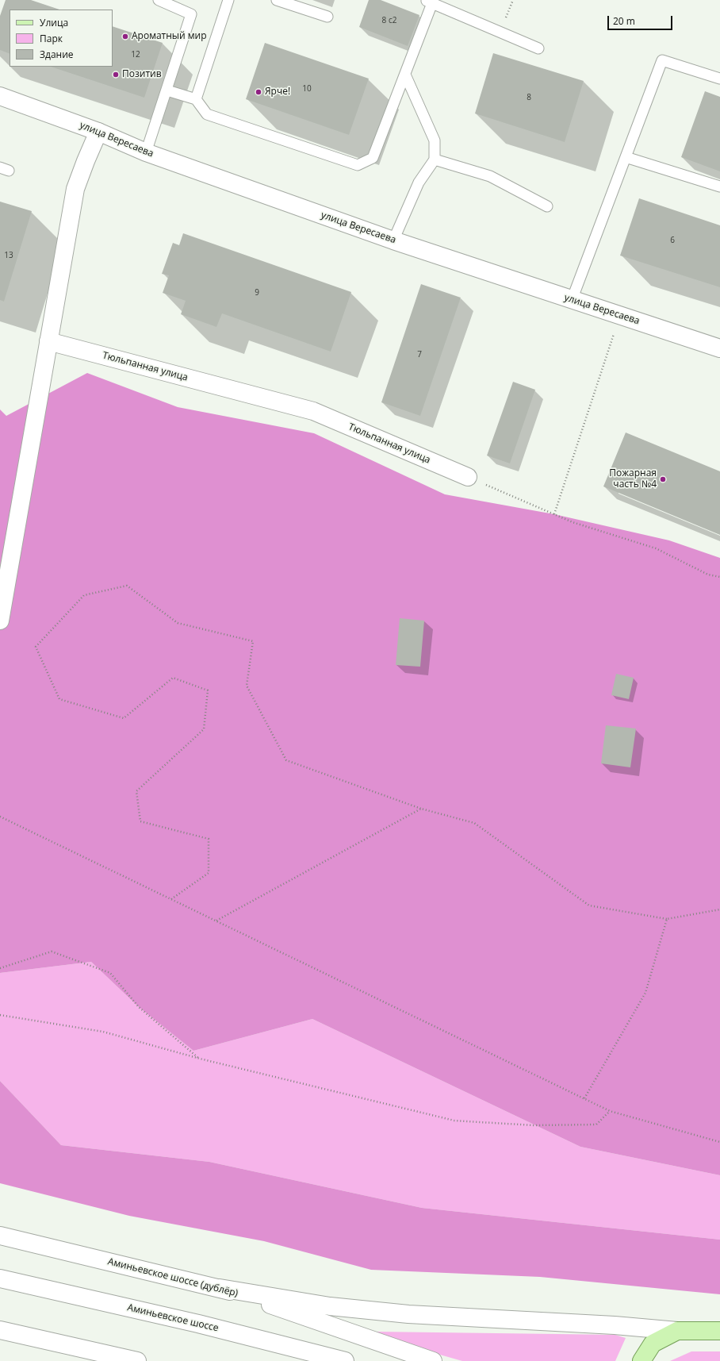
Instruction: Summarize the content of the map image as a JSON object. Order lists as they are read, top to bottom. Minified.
{"streets":{"street":["улица Вересаева","Тюльпанная улица","Аминьевское шоссе (дублёр)","Аминьевское шоссе"]},"places":["Ароматный мир","Позитив","Ярче!","Пожарная часть №4"],"house_numbers":["8 с2","12","10","8","6","13","9","7"],"legend":["Улица","Парк","Здание"],"scale_bar":"20 m"}
